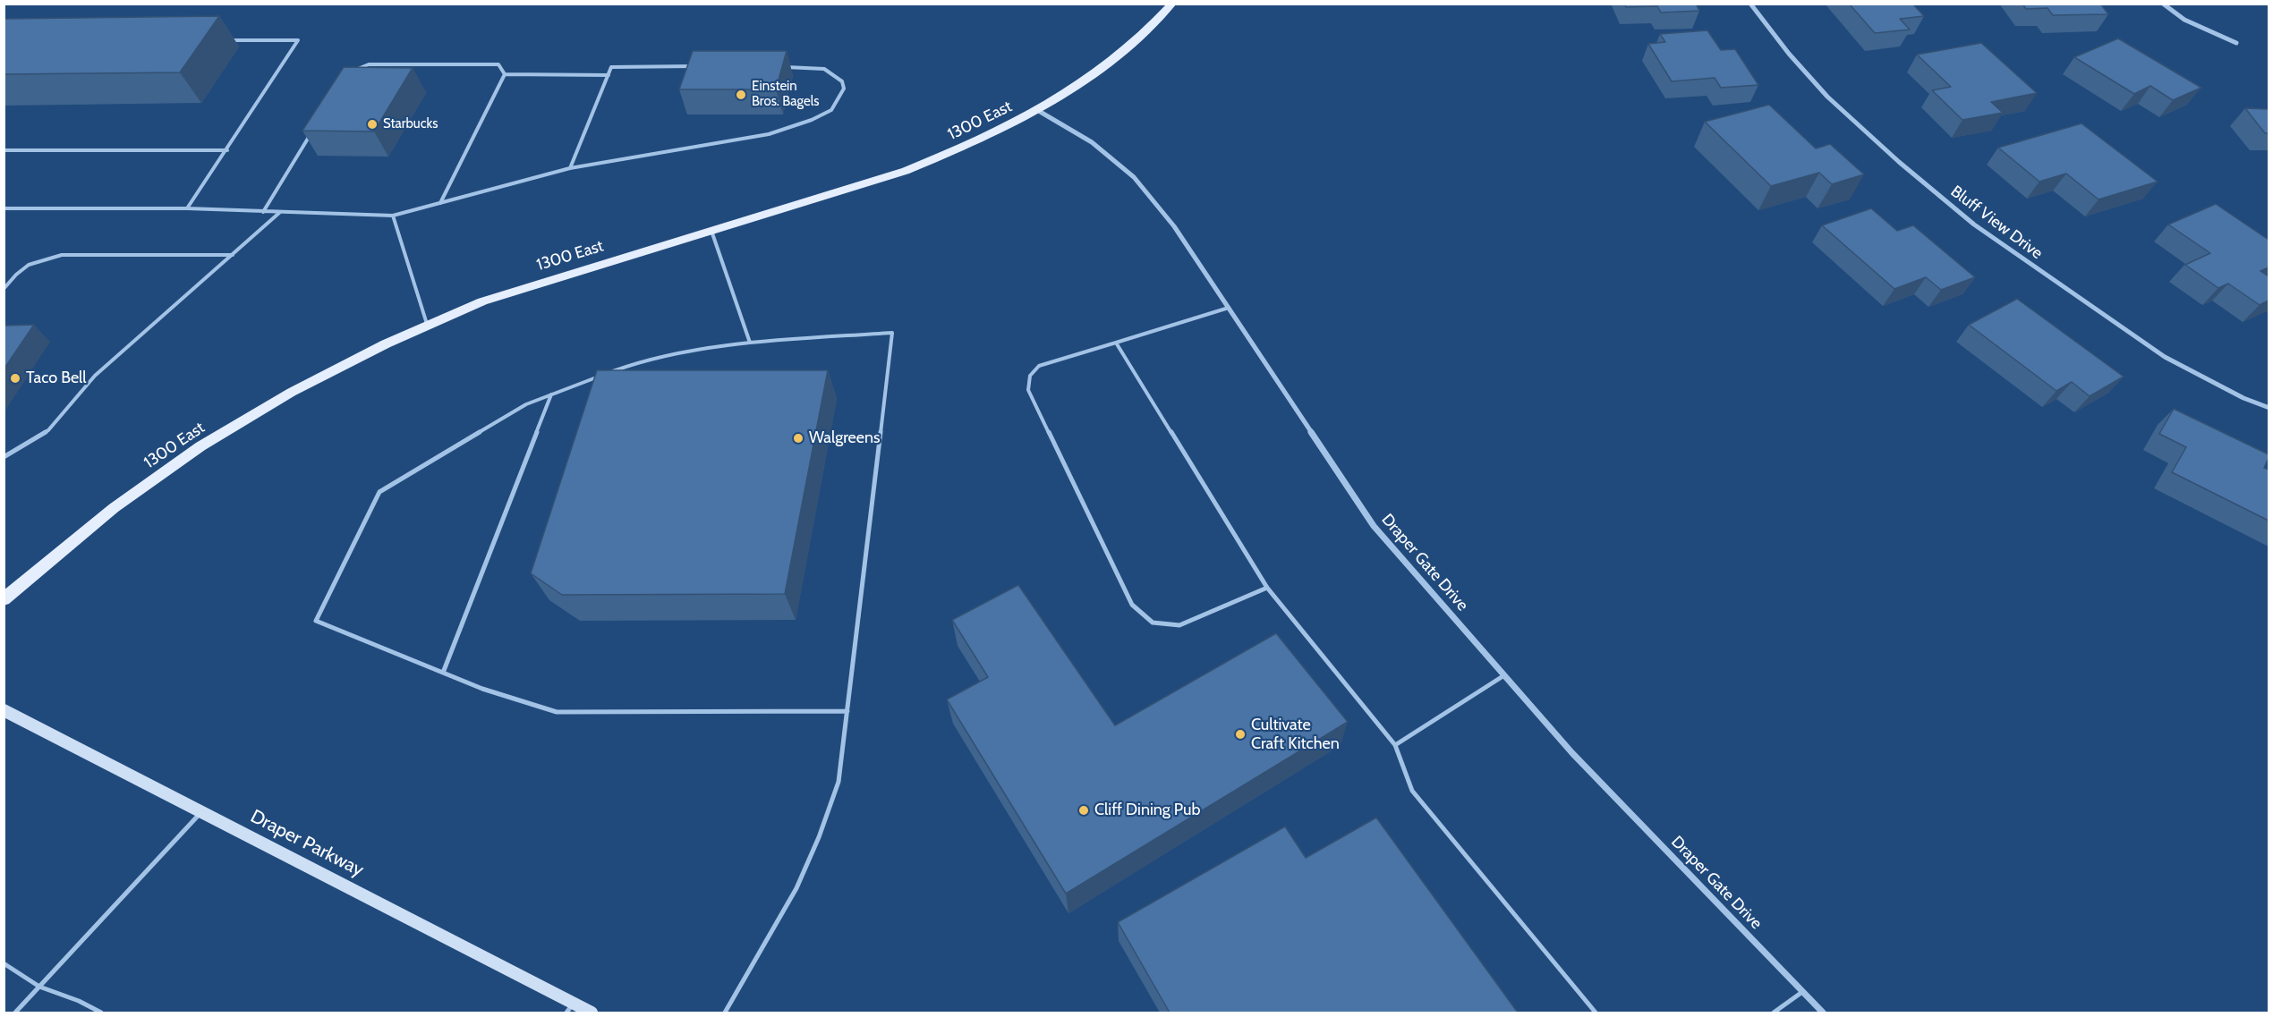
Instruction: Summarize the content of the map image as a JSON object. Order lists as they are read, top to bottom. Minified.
{"streets":{"main road":["1300 East","Draper Parkway"],"street":["Bluff View Drive","Draper Gate Drive"]},"crossings":[["1300 East","Draper Gate Drive"]],"places":["Einstein Bros. Bagels","Starbucks","Taco Bell","Walgreens","Cultivate Craft Kitchen","Cliff Dining Pub"]}
